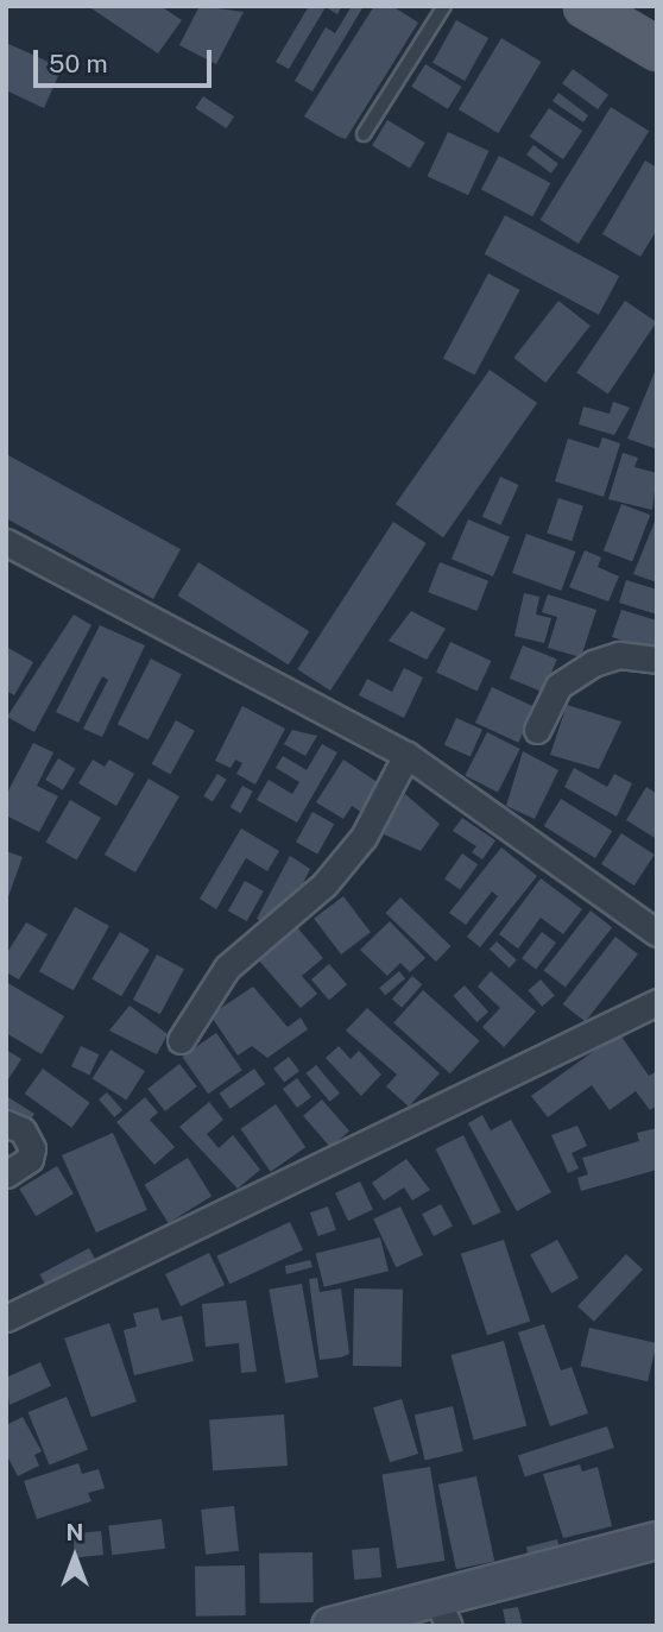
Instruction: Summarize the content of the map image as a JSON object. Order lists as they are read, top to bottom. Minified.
{"scale_bar":"50 m","north":"top"}
